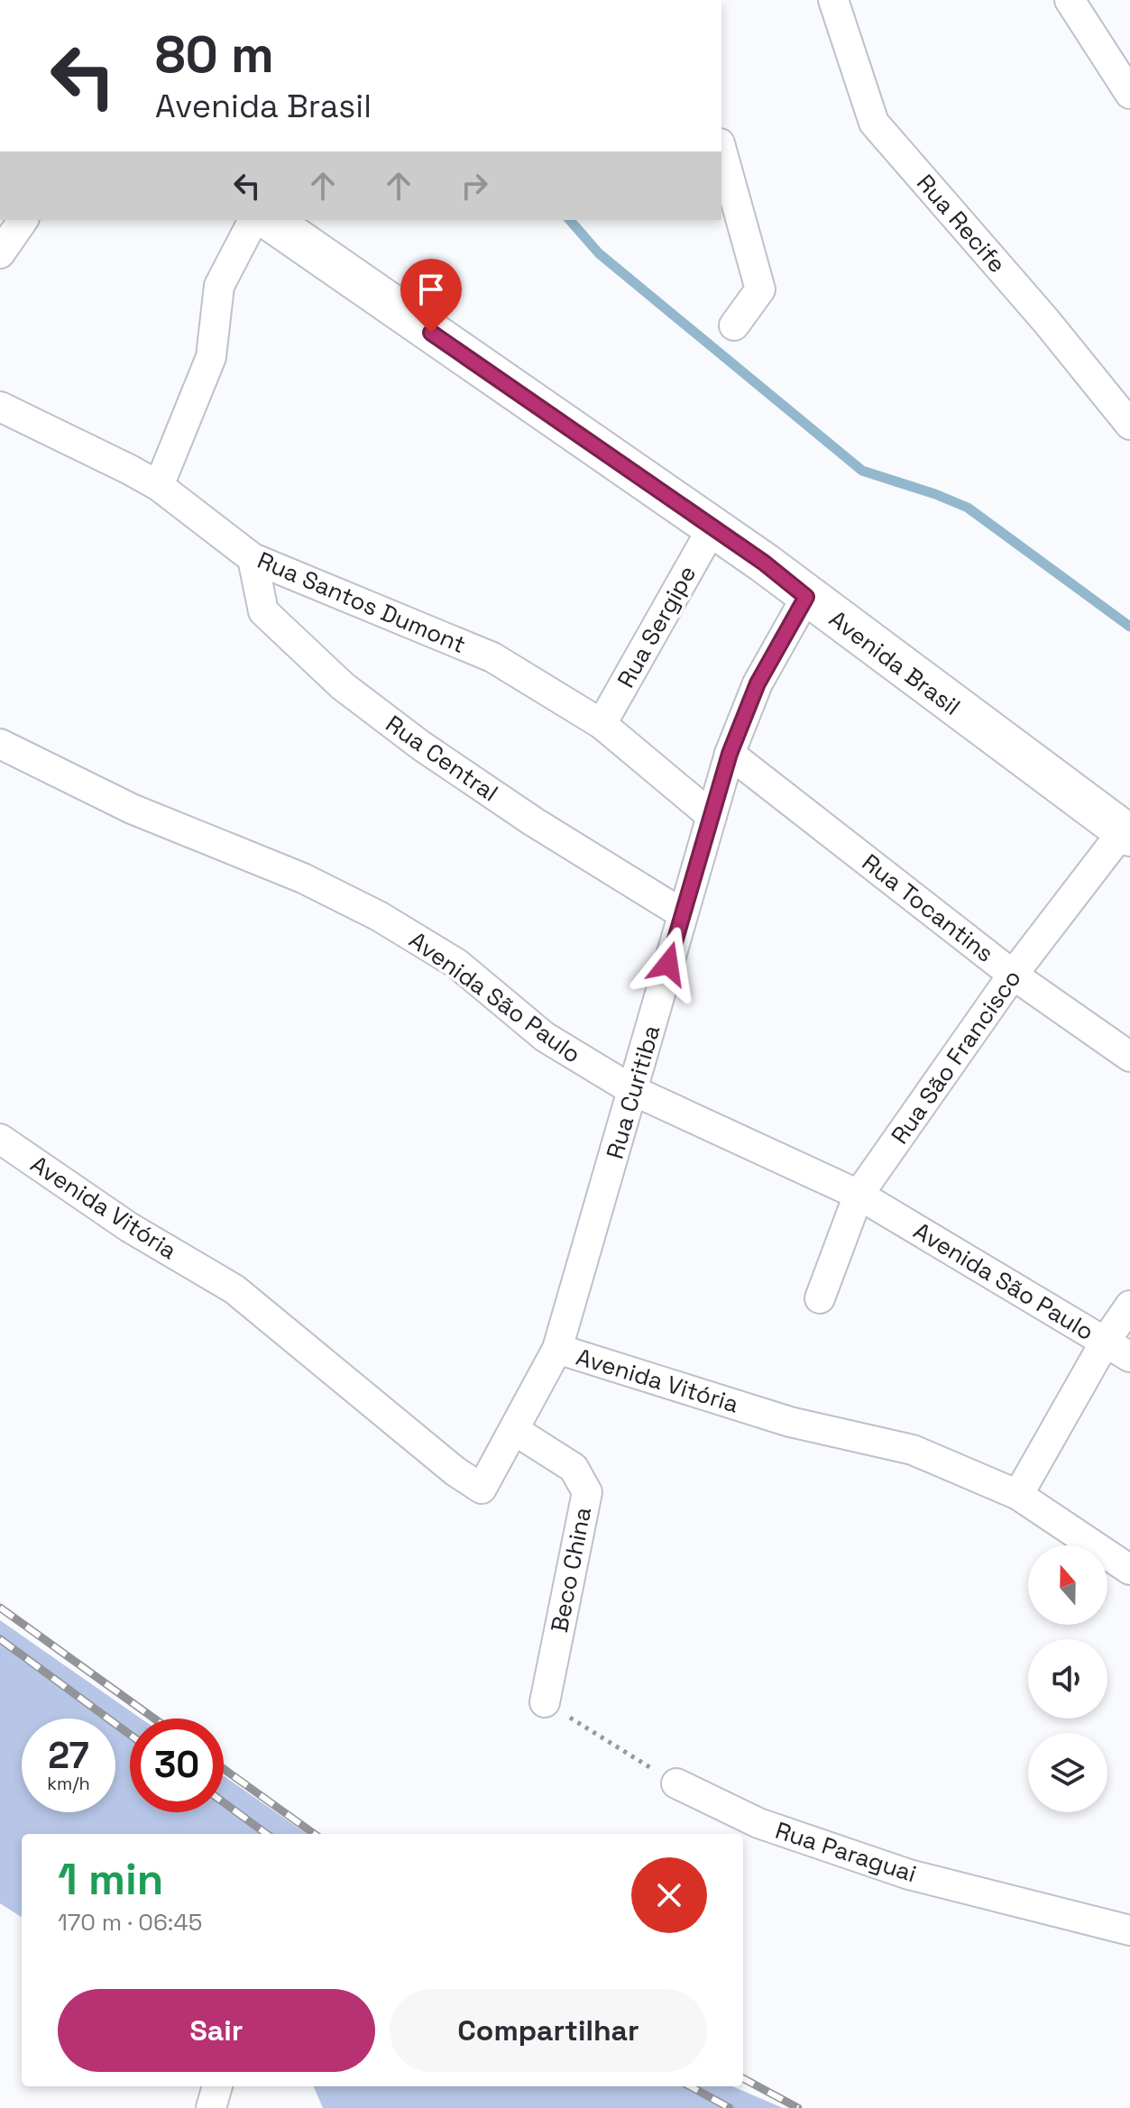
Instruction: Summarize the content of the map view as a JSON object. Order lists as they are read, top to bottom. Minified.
{"streets":{"street":["Rua Recife","Rua Santos Dumont","Rua Sergipe","Avenida Brasil","Rua Central","Rua Tocantins","Avenida São Paulo","Rua São Francisco","Rua Curitiba","Avenida Vitória","Beco China","Rua Paraguai"]},"crossings":[["Rua Santos Dumont","Rua Sergipe"],["Rua Santos Dumont","Rua Central"],["Rua Santos Dumont","Rua Curitiba"],["Rua Sergipe","Avenida Brasil"],["Avenida Brasil","Rua São Francisco"],["Avenida Brasil","Rua Curitiba"],["Rua Central","Rua Curitiba"],["Rua Tocantins","Rua São Francisco"],["Rua Tocantins","Rua Curitiba"],["Avenida São Paulo","Rua São Francisco"],["Avenida São Paulo","Rua Curitiba"],["Rua Curitiba","Avenida Vitória"],["Avenida Vitória","Beco China"]],"north":"top","page":{"turn":["80 m","Avenida Brasil"],"speed":"27 km/h","limit":"30","heading":["1 min","170 m · 06:45"],"buttons":["Sair","Compartilhar"]}}
